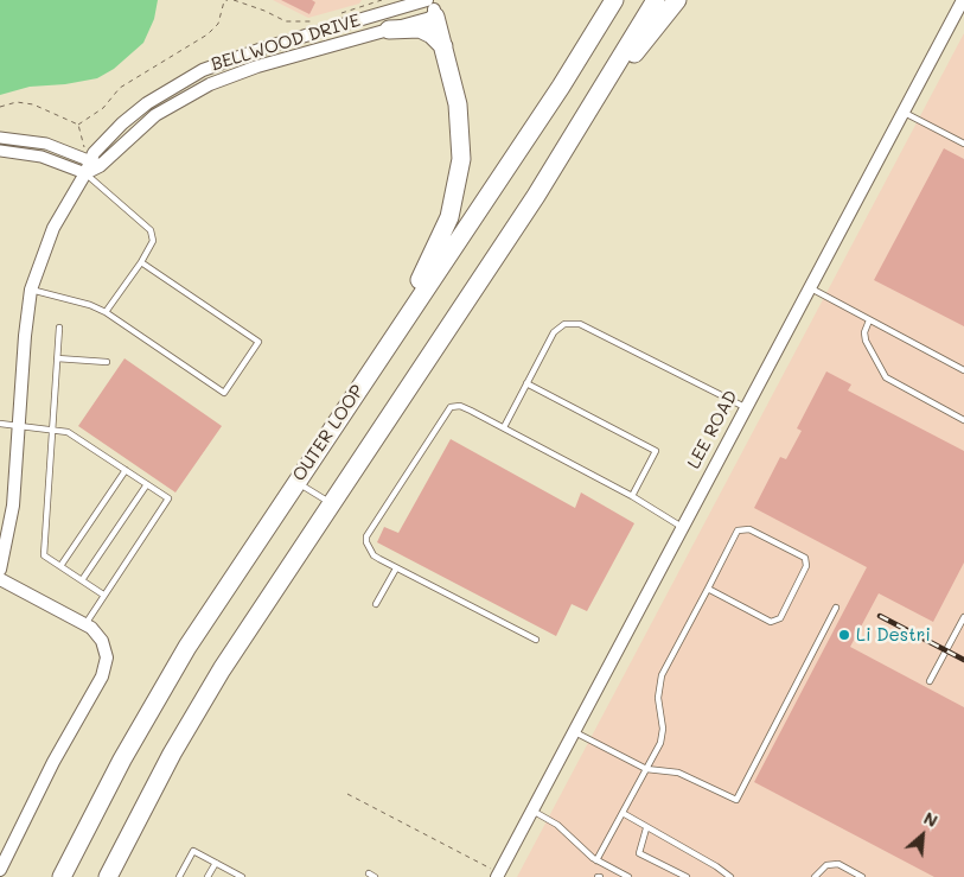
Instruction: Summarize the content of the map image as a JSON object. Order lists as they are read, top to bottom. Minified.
{"streets":{"highway":["OUTER LOOP"],"street":["BELLWOOD DRIVE","LEE ROAD"]},"places":["Li Destri"],"north":"top right"}
